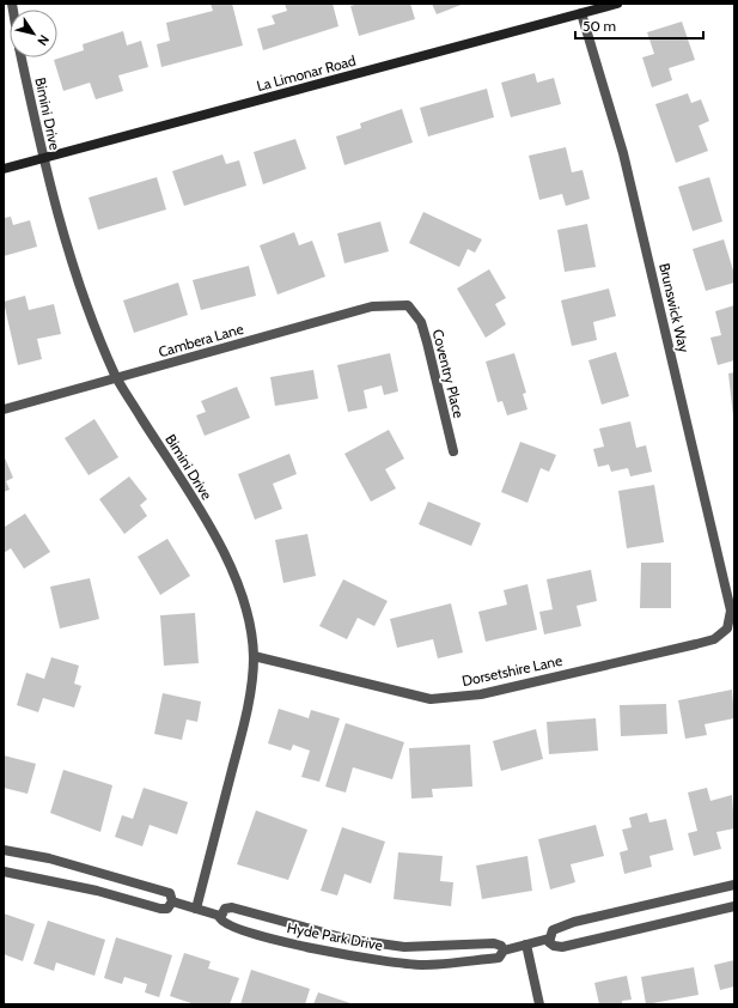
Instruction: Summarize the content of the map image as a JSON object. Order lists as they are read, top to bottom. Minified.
{"streets":{"street":["La Limonar Road","Bimini Drive","Brunswick Way","Cambera Lane","Coventry Place","Dorsetshire Lane","Hyde Park Drive"]},"crossings":[["La Limonar Road","Bimini Drive"],["La Limonar Road","Brunswick Way"],["Bimini Drive","Cambera Lane"],["Bimini Drive","Dorsetshire Lane"],["Bimini Drive","Hyde Park Drive"],["Brunswick Way","Dorsetshire Lane"],["Cambera Lane","Coventry Place"]],"scale_bar":"50 m","north":"bottom right"}
